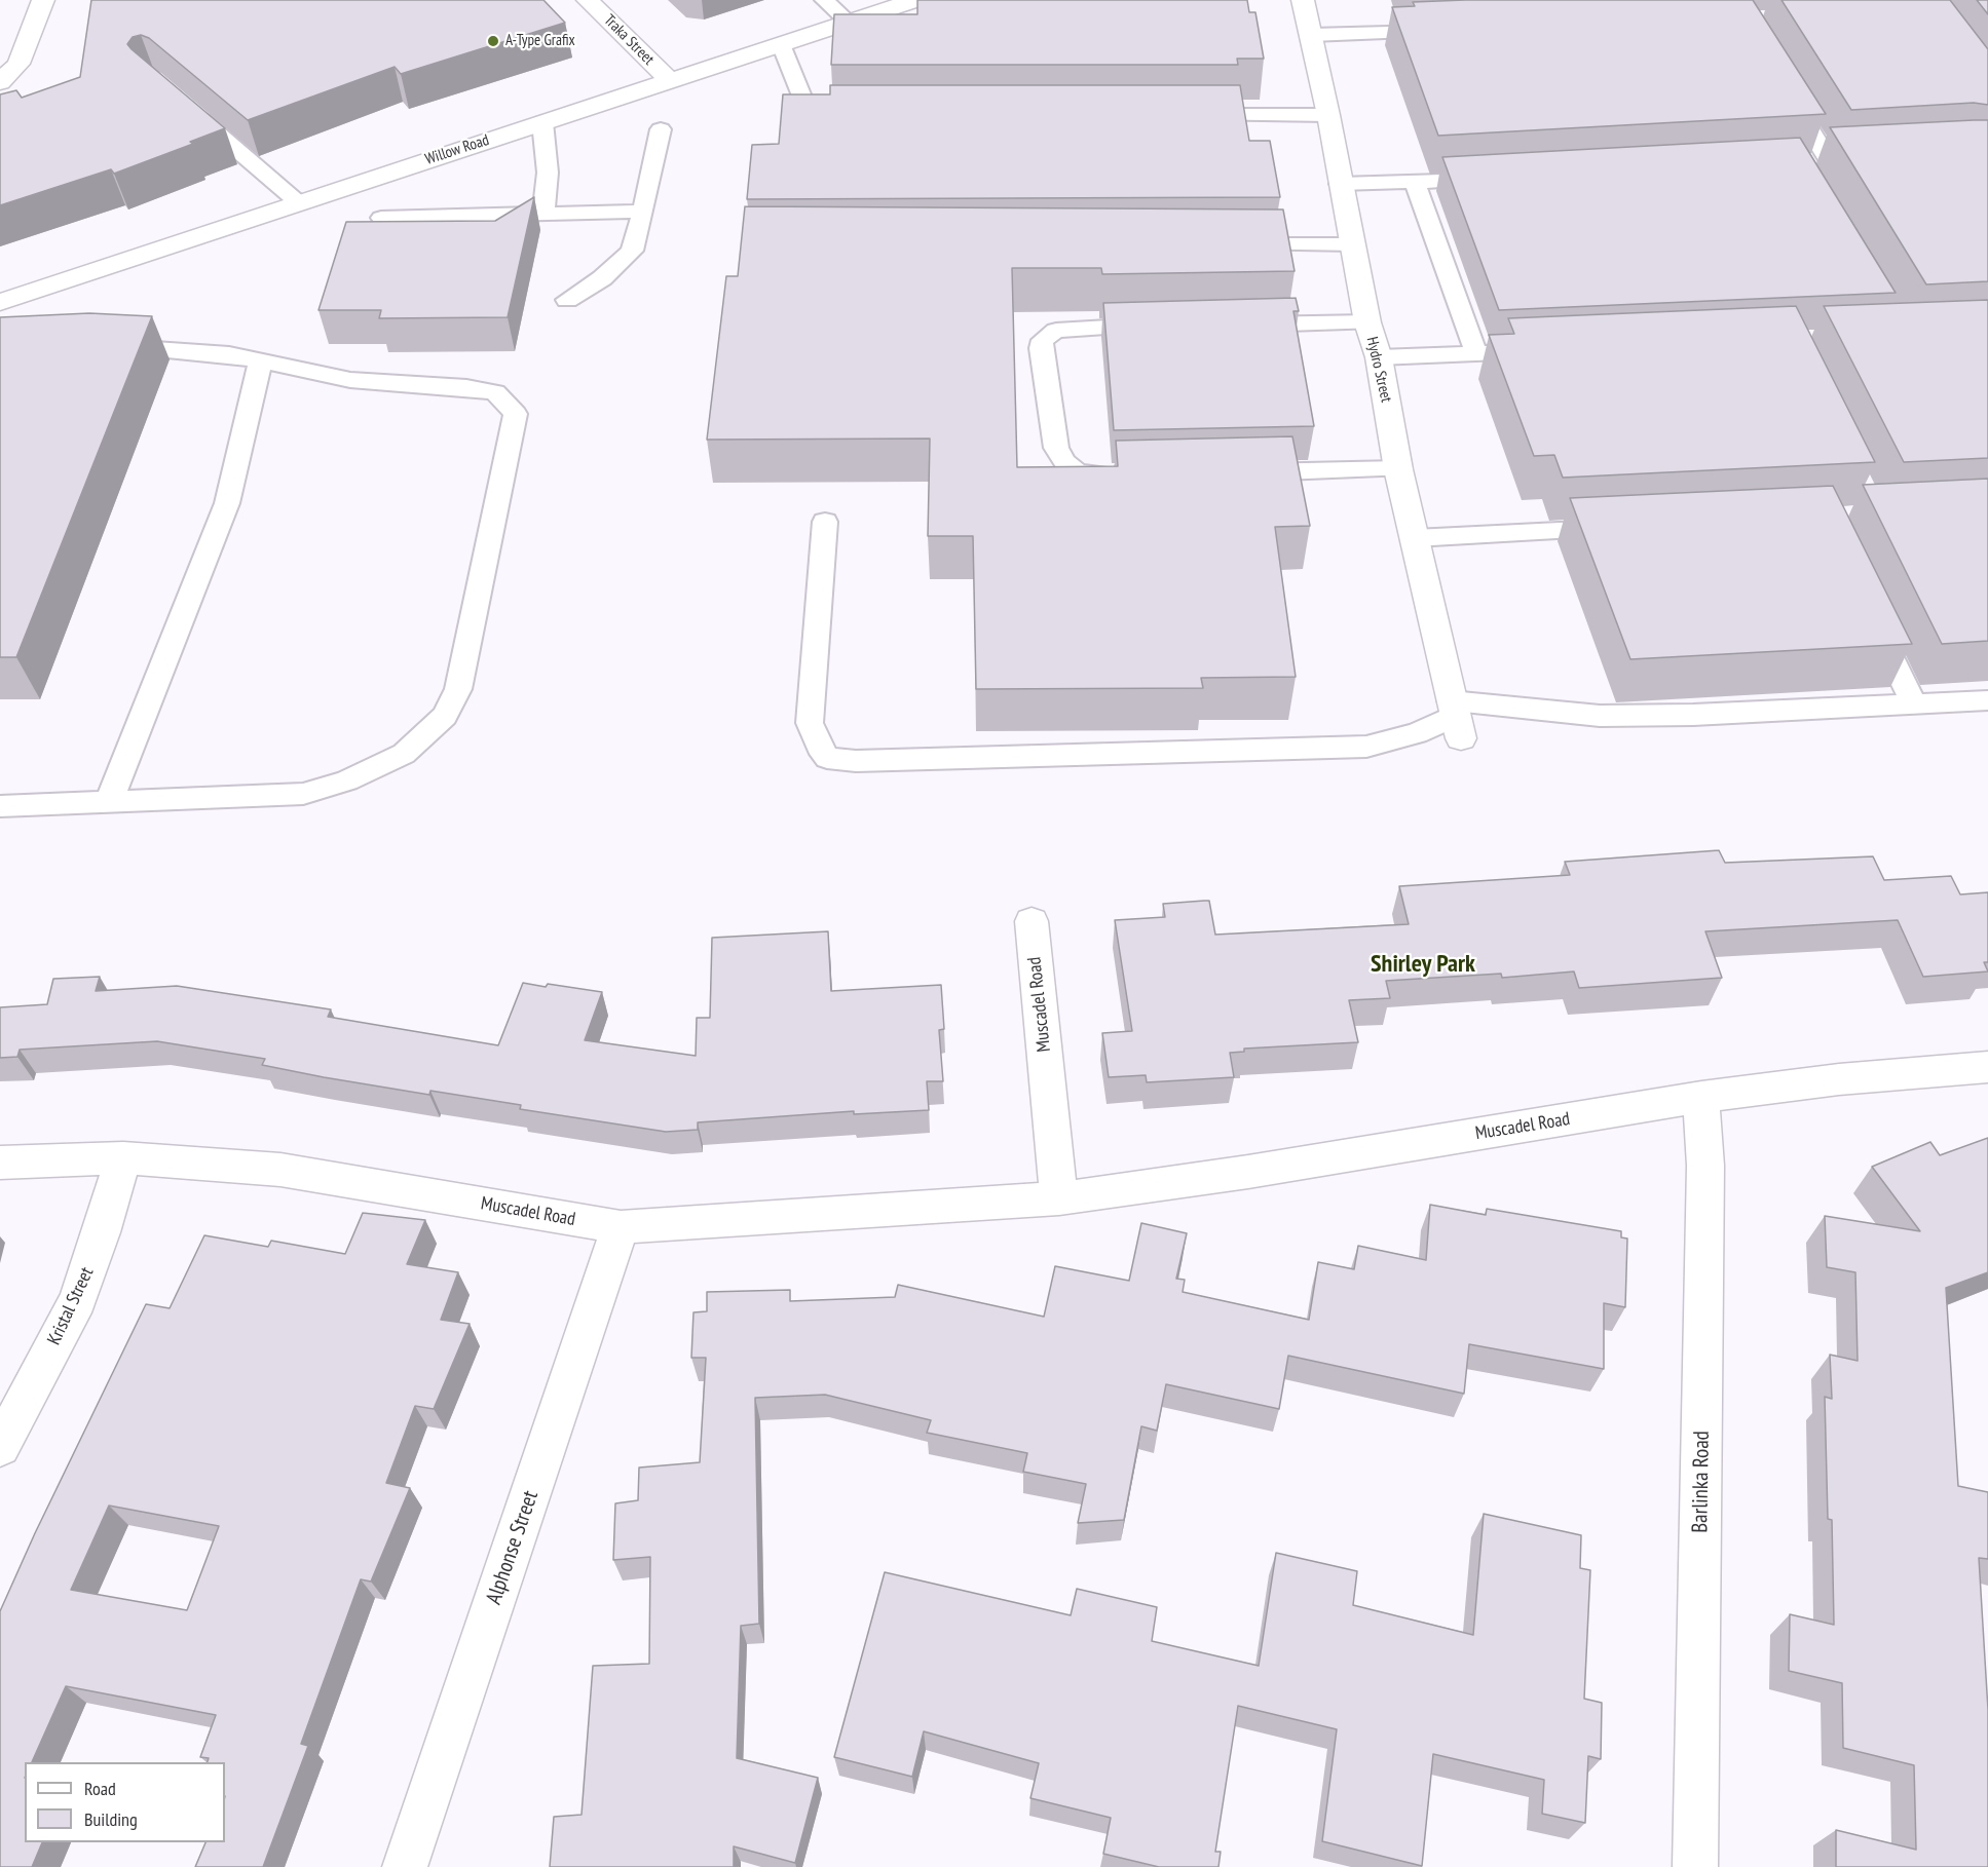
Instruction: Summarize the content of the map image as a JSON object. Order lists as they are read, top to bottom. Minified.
{"streets":{"street":["Traka Street","Willow Road","Hydro Street","Muscadel Road","Kristal Street","Barlinka Road","Alphonse Street"]},"crossings":[["Traka Street","Willow Road"],["Muscadel Road","Kristal Street"],["Muscadel Road","Barlinka Road"],["Muscadel Road","Alphonse Street"]],"districts":["Shirley Park"],"places":["A-Type Grafix"],"legend":["Road","Building"]}
